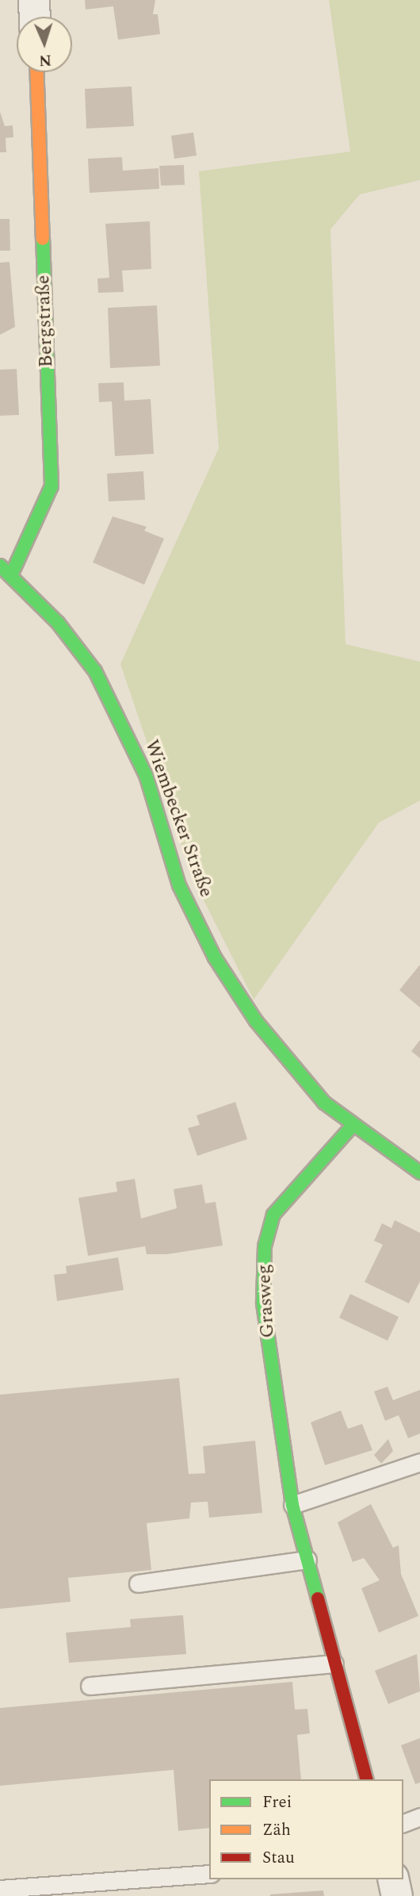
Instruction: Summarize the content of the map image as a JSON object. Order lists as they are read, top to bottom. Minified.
{"streets":{"street":["Bergstraße","Wiembecker Straße","Grasweg"]},"crossings":[["Bergstraße","Wiembecker Straße"],["Wiembecker Straße","Grasweg"]],"legend":["Frei","Zäh","Stau"],"north":"bottom"}
